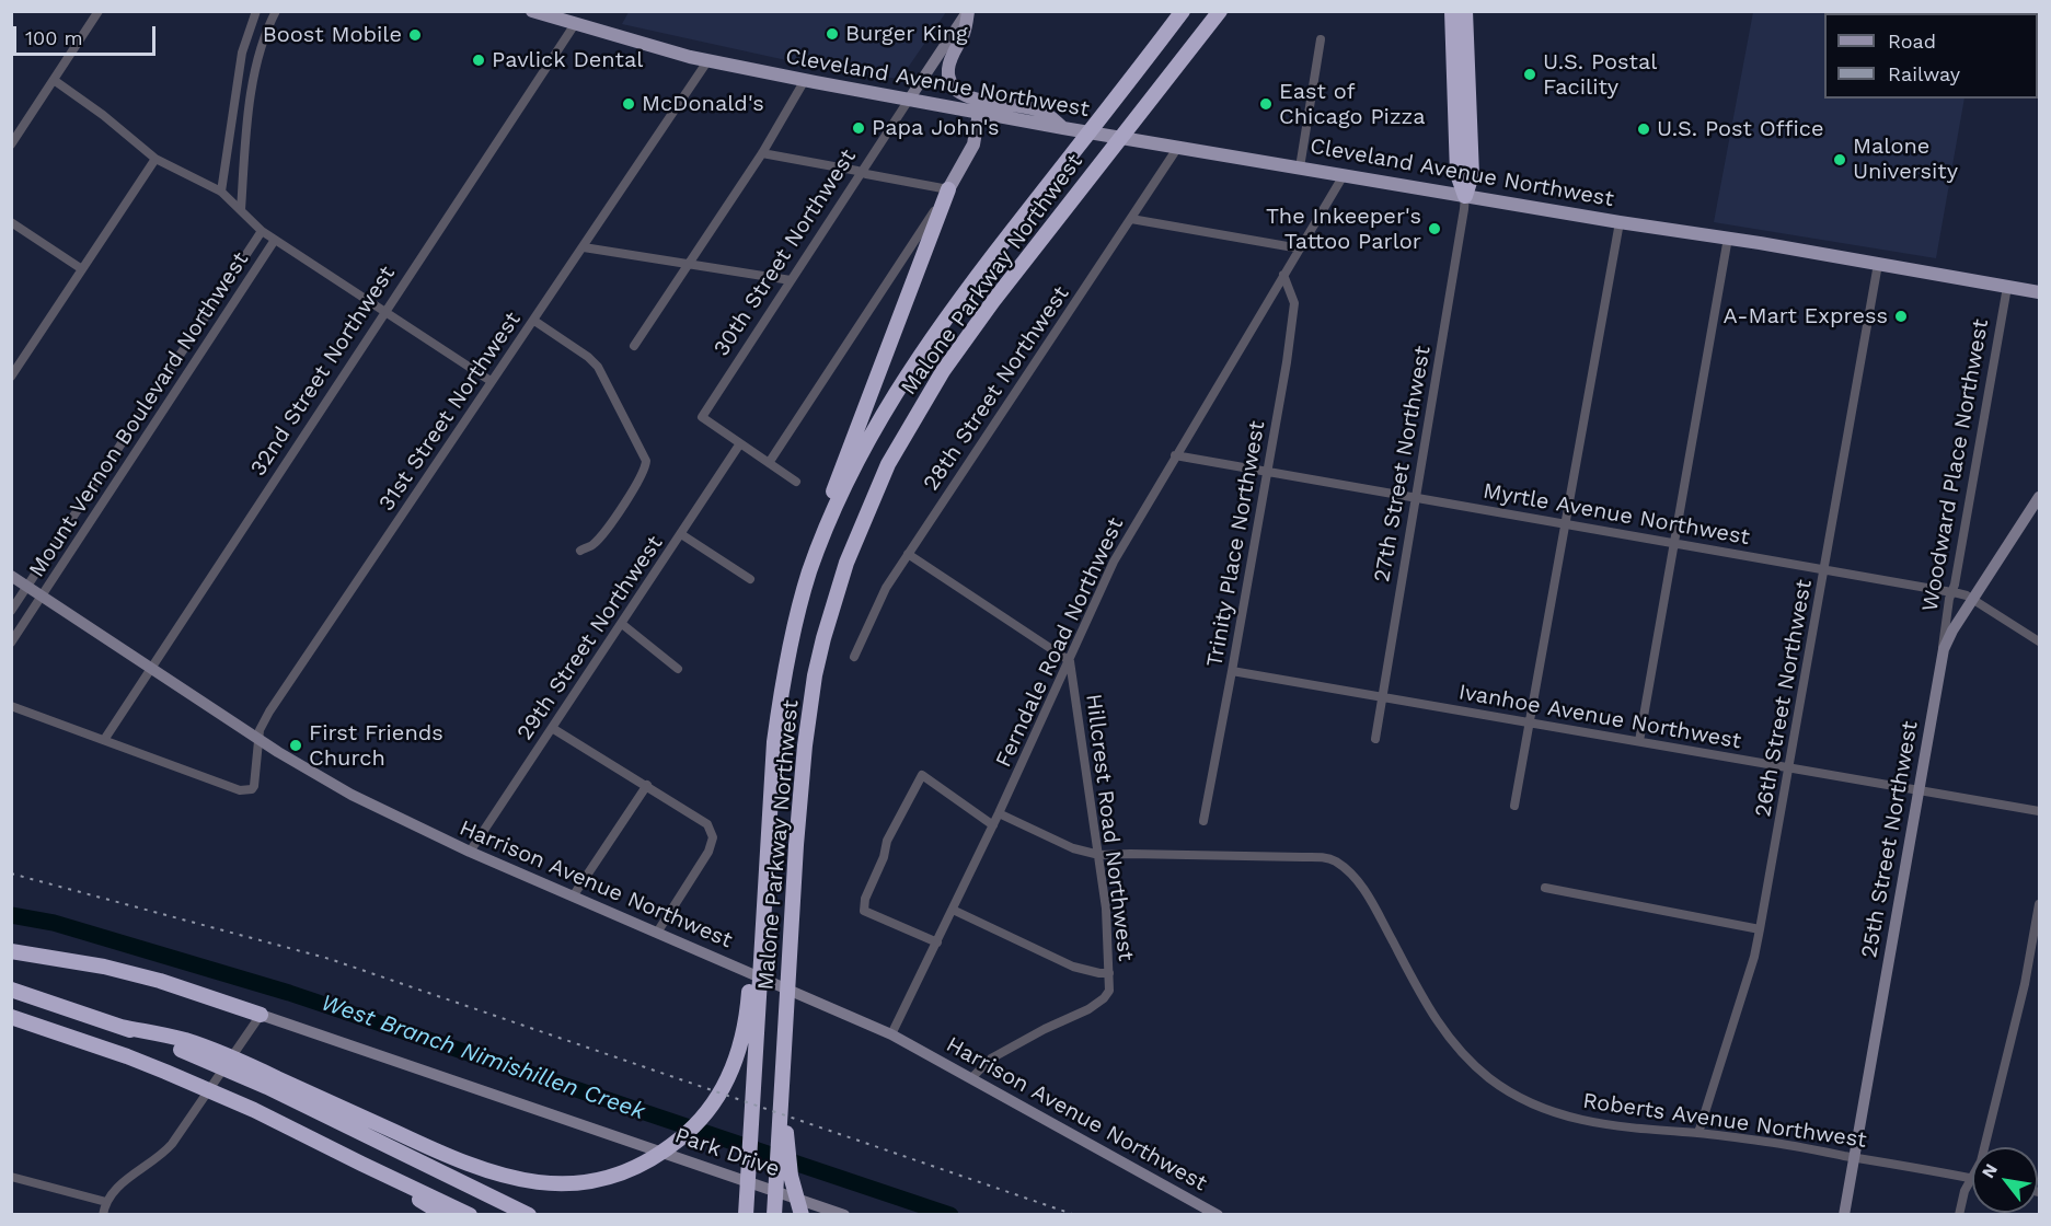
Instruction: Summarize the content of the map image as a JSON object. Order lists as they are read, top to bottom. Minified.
{"streets":{"highway":["Malone Parkway Northwest"],"main road":["Cleveland Avenue Northwest"],"street":["30th Street Northwest","32nd Street Northwest","28th Street Northwest","31st Street Northwest","Mount Vernon Boulevard Northwest","27th Street Northwest","Woodward Place Northwest","Myrtle Avenue Northwest","Trinity Place Northwest","29th Street Northwest","Ferndale Road Northwest","26th Street Northwest","Ivanhoe Avenue Northwest","Hillcrest Road Northwest","25th Street Northwest","Harrison Avenue Northwest","Roberts Avenue Northwest","Park Drive"]},"crossings":[["Cleveland Avenue Northwest","30th Street Northwest"],["Cleveland Avenue Northwest","32nd Street Northwest"],["Cleveland Avenue Northwest","28th Street Northwest"],["Cleveland Avenue Northwest","31st Street Northwest"],["Cleveland Avenue Northwest","27th Street Northwest"],["Cleveland Avenue Northwest","Woodward Place Northwest"],["Cleveland Avenue Northwest","Ferndale Road Northwest"],["Cleveland Avenue Northwest","26th Street Northwest"],["30th Street Northwest","29th Street Northwest"],["32nd Street Northwest","31st Street Northwest"],["32nd Street Northwest","Harrison Avenue Northwest"],["31st Street Northwest","Harrison Avenue Northwest"],["Mount Vernon Boulevard Northwest","Harrison Avenue Northwest"],["27th Street Northwest","Myrtle Avenue Northwest"],["27th Street Northwest","Ivanhoe Avenue Northwest"],["Woodward Place Northwest","Myrtle Avenue Northwest"],["Woodward Place Northwest","25th Street Northwest"],["Myrtle Avenue Northwest","Trinity Place Northwest"],["Myrtle Avenue Northwest","Ferndale Road Northwest"],["Myrtle Avenue Northwest","26th Street Northwest"],["Myrtle Avenue Northwest","25th Street Northwest"],["Trinity Place Northwest","Ferndale Road Northwest"],["Trinity Place Northwest","Ivanhoe Avenue Northwest"],["29th Street Northwest","Harrison Avenue Northwest"],["Ferndale Road Northwest","Hillcrest Road Northwest"],["Ferndale Road Northwest","Harrison Avenue Northwest"],["Ferndale Road Northwest","Roberts Avenue Northwest"],["26th Street Northwest","Ivanhoe Avenue Northwest"],["26th Street Northwest","Roberts Avenue Northwest"],["Ivanhoe Avenue Northwest","25th Street Northwest"],["Hillcrest Road Northwest","Harrison Avenue Northwest"],["Hillcrest Road Northwest","Roberts Avenue Northwest"],["25th Street Northwest","Roberts Avenue Northwest"]],"water":["West Branch Nimishillen Creek"],"places":["Burger King","Boost Mobile","Pavlick Dental","U.S. Postal Facility","McDonald's","East of Chicago Pizza","Papa John's","U.S. Post Office","Malone University","The Inkeeper's Tattoo Parlor","A-Mart Express","First Friends Church"],"legend":["Road","Railway"],"scale_bar":"100 m","north":"top left"}
